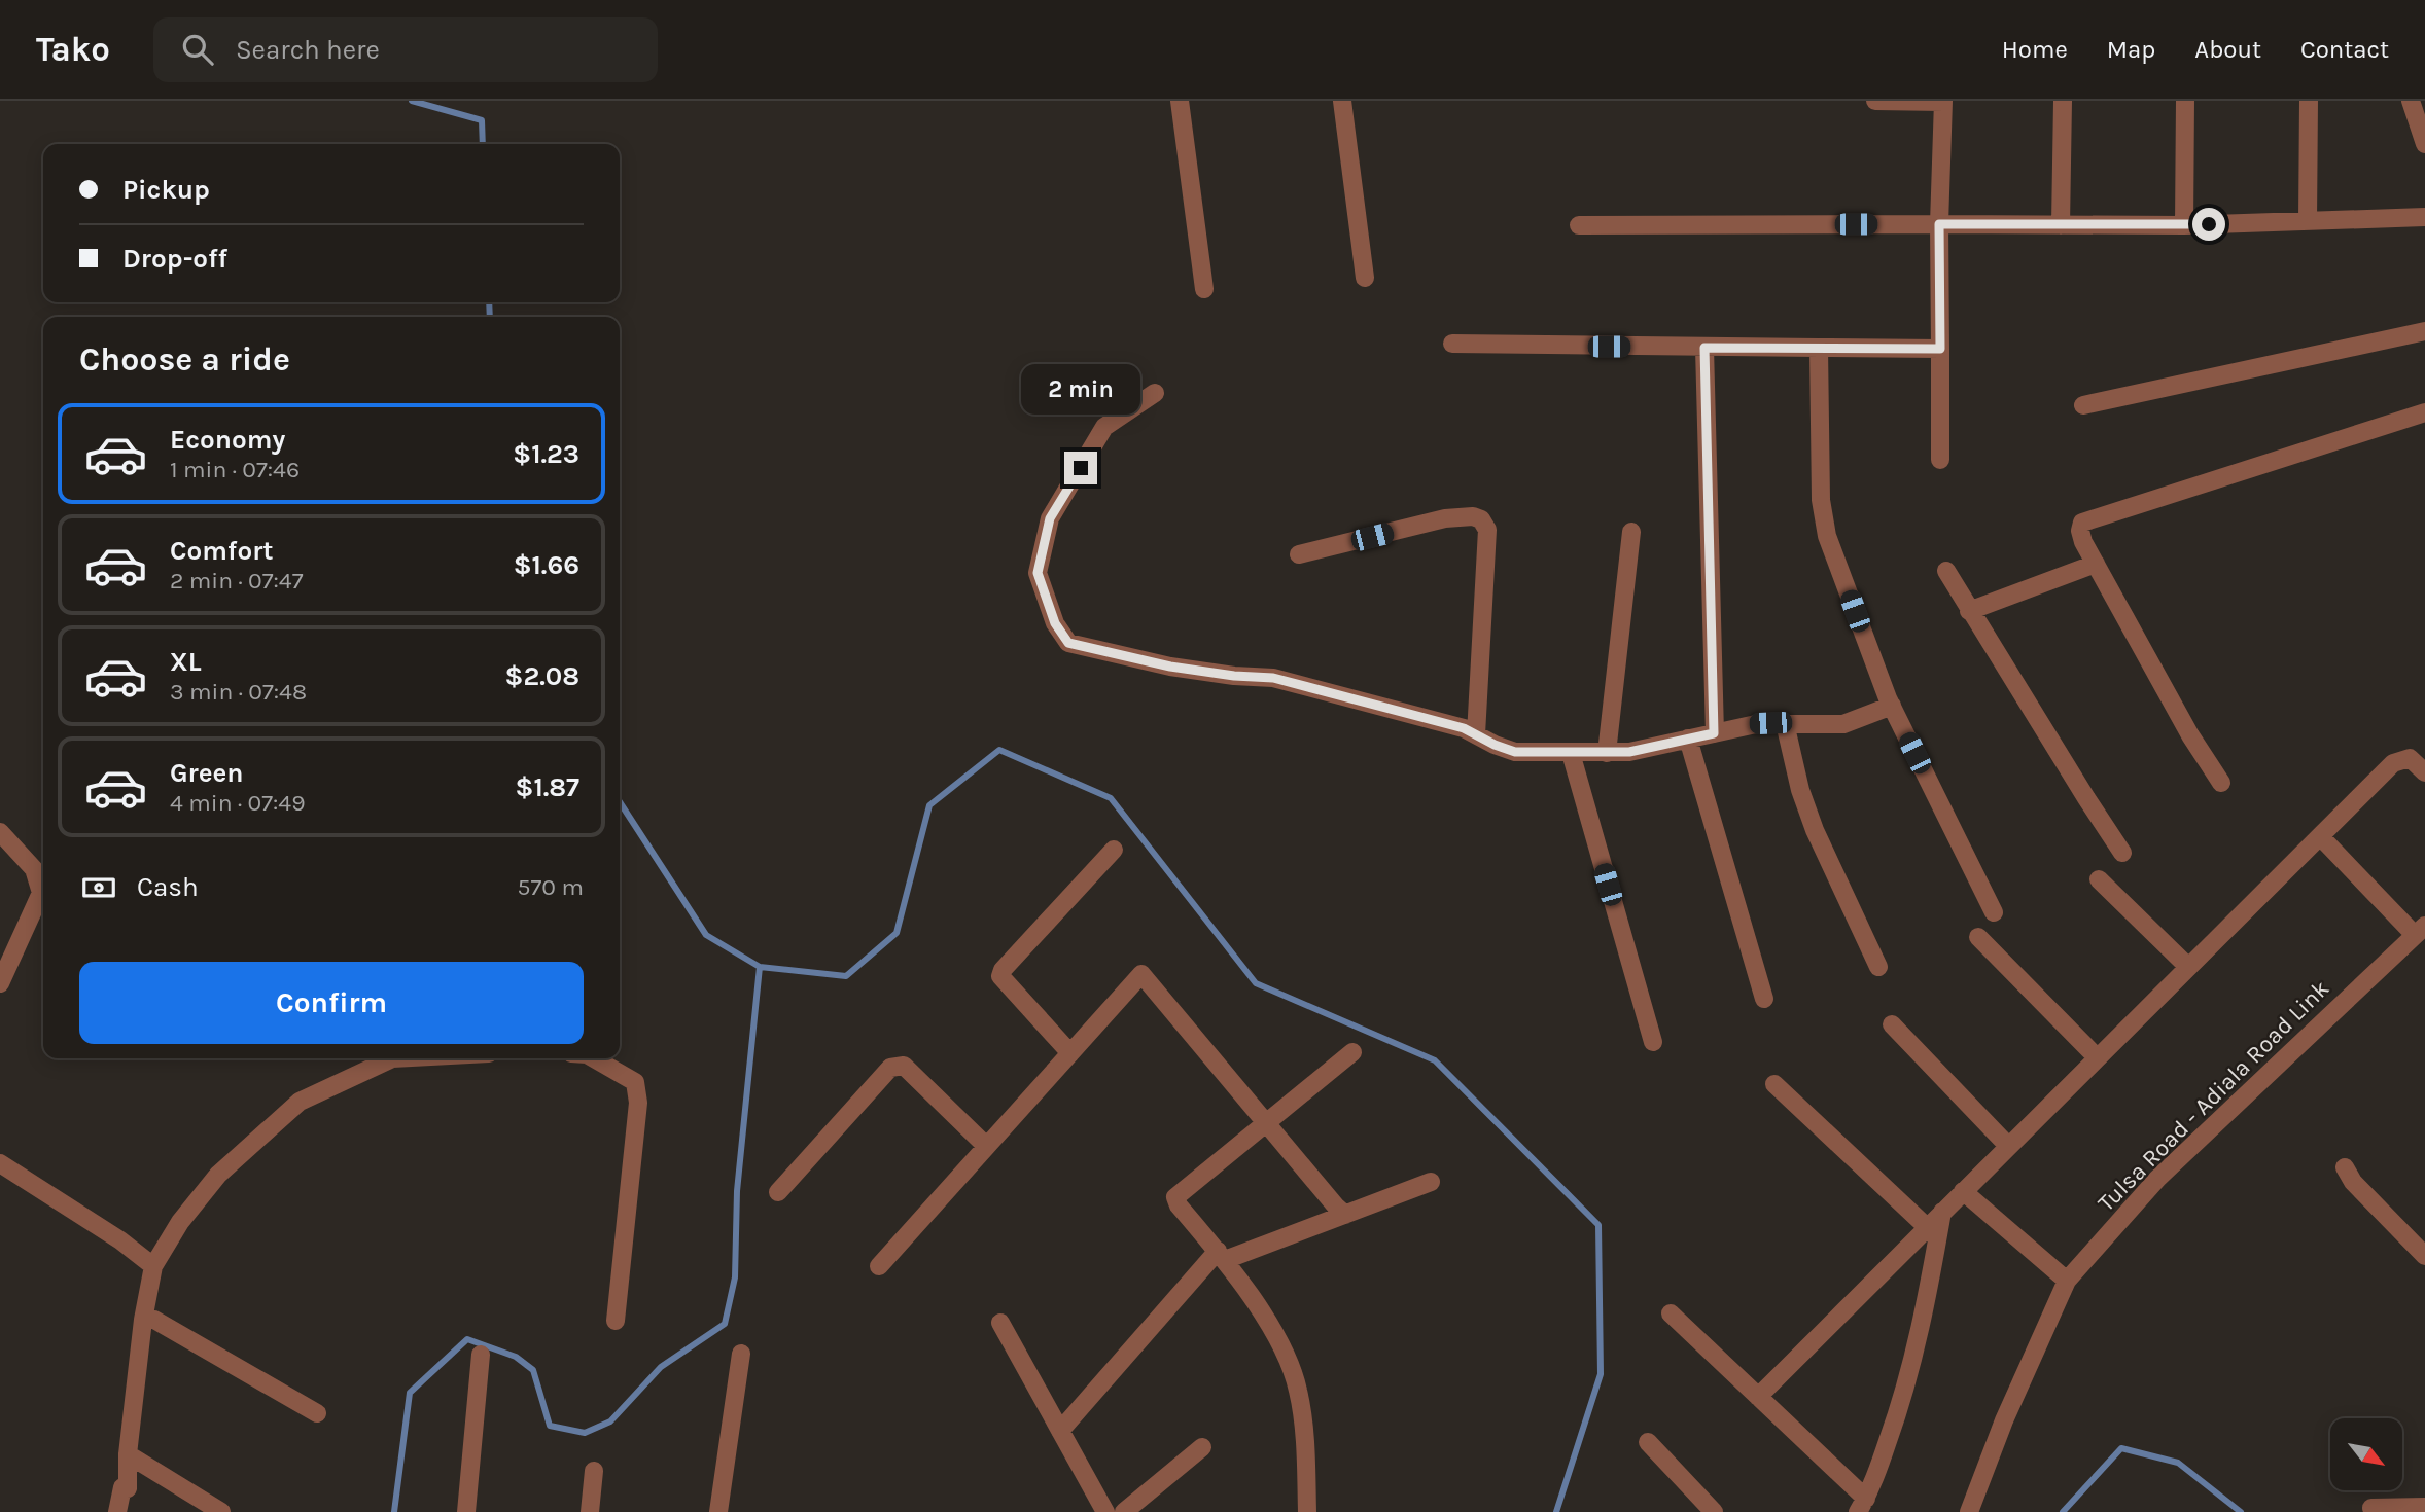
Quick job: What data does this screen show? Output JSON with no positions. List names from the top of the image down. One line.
{"streets":{"street":["Tulsa Road - Adiala Road Link"]},"north":"bottom right","page":{"header":"Tako","search":"Search here","nav":["Home","Map","About","Contact"],"banner":["Pickup","Drop-off"],"heading":"Choose a ride","bubble":"2 min","list":[{"name":"Economy","note":"1 min · 07:46","value":"$1.23"},{"name":"Comfort","note":"2 min · 07:47","value":"$1.66"},{"name":"XL","note":"3 min · 07:48","value":"$2.08"},{"name":"Green","note":"4 min · 07:49","value":"$1.87"}],"pay":["Cash","570 m"],"buttons":"Confirm"}}
